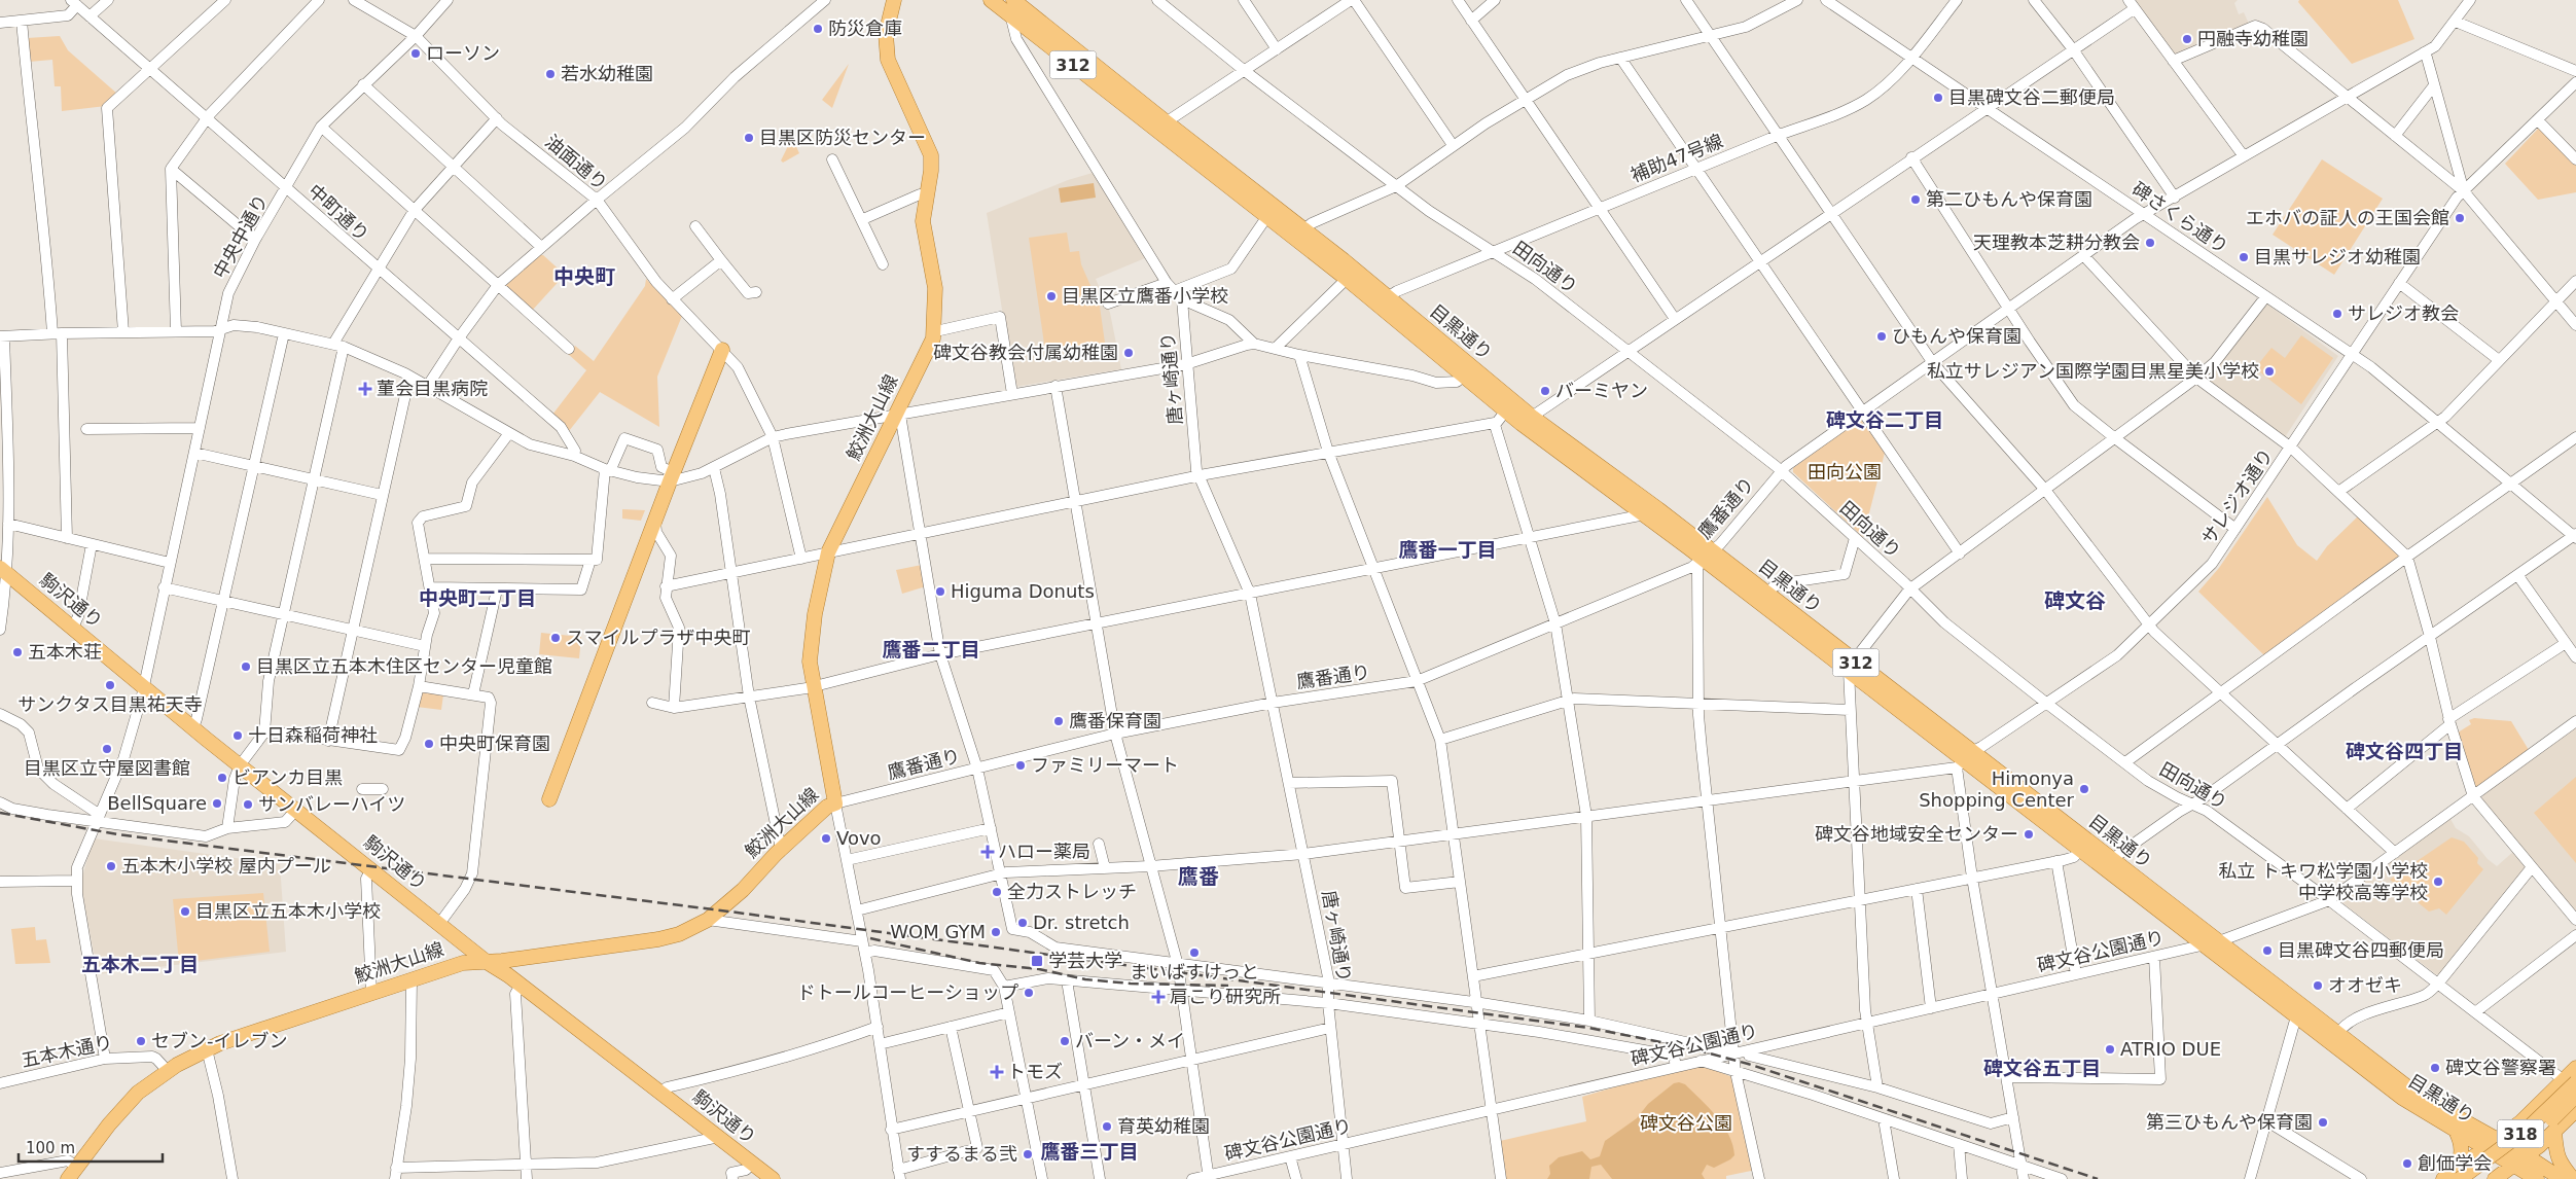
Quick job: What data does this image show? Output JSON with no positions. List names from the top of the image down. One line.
{"streets":{"main road":["312","目黒通り","鮫洲大山線","駒沢通り","318"],"street":["補助47号線","油面通り","中町通り","碑さくら通り","中央中通り","田向通り","唐ヶ崎通り","サレジオ通り","鷹番通り","碑文谷公園通り","五本木通り"]},"crossings":[["補助47号線","碑さくら通り"],["補助47号線","田向通り"],["補助47号線","目黒通り"],["油面通り","中央中通り"],["中町通り","中央中通り"],["碑さくら通り","サレジオ通り"],["碑さくら通り","鷹番通り"],["中央中通り","駒沢通り"],["田向通り","サレジオ通り"],["田向通り","鷹番通り"],["田向通り","碑文谷公園通り"],["田向通り","318"],["目黒通り","サレジオ通り"],["目黒通り","鷹番通り"],["目黒通り","碑文谷公園通り"],["唐ヶ崎通り","鷹番通り"],["唐ヶ崎通り","碑文谷公園通り"],["鮫洲大山線","鷹番通り"],["鮫洲大山線","駒沢通り"],["鮫洲大山線","五本木通り"]],"districts":["中央町","碑文谷二丁目","鷹番一丁目","中央町二丁目","碑文谷","鷹番二丁目","碑文谷四丁目","鷹番","五本木二丁目","碑文谷五丁目","鷹番三丁目"],"parks":["田向公園","碑文谷公園"],"places":{"other":["防災倉庫","円融寺幼稚園","ローソン","若水幼稚園","目黒碑文谷二郵便局","目黒区防災センター","第二ひもんや保育園","エホバの証人の王国会館","天理教本芝耕分教会","目黒サレジオ幼稚園","目黒区立鷹番小学校","サレジオ教会","ひもんや保育園","碑文谷教会付属幼稚園","私立サレジアン国際学園目黒星美小学校","バーミヤン","Higuma Donuts","スマイルプラザ中央町","五本木荘","目黒区立五本木住区センター児童館","サンクタス目黒祐天寺","鷹番保育園","十日森稲荷神社","中央町保育園","目黒区立守屋図書館","ファミリーマート","ビアンカ目黒","Himonya Shopping Center","BellSquare","サンバレーハイツ","碑文谷地域安全センター","Vovo","五本木小学校 屋内プール","私立 トキワ松学園小学校 中学校高等学校","全力ストレッチ","目黒区立五本木小学校","Dr. stretch","WOM GYM","目黒碑文谷四郵便局","まいばすけっと","オオゼキ","ドトールコーヒーショップ","セブン-イレブン","バーン・メイ","ATRIO DUE","碑文谷警察署","第三ひもんや保育園","育英幼稚園","すするまる弐","創価学会"],"health":["菫会目黒病院","ハロー薬局","肩こり研究所","トモズ"],"transit":["学芸大学"]},"scale_bar":"100 m"}
